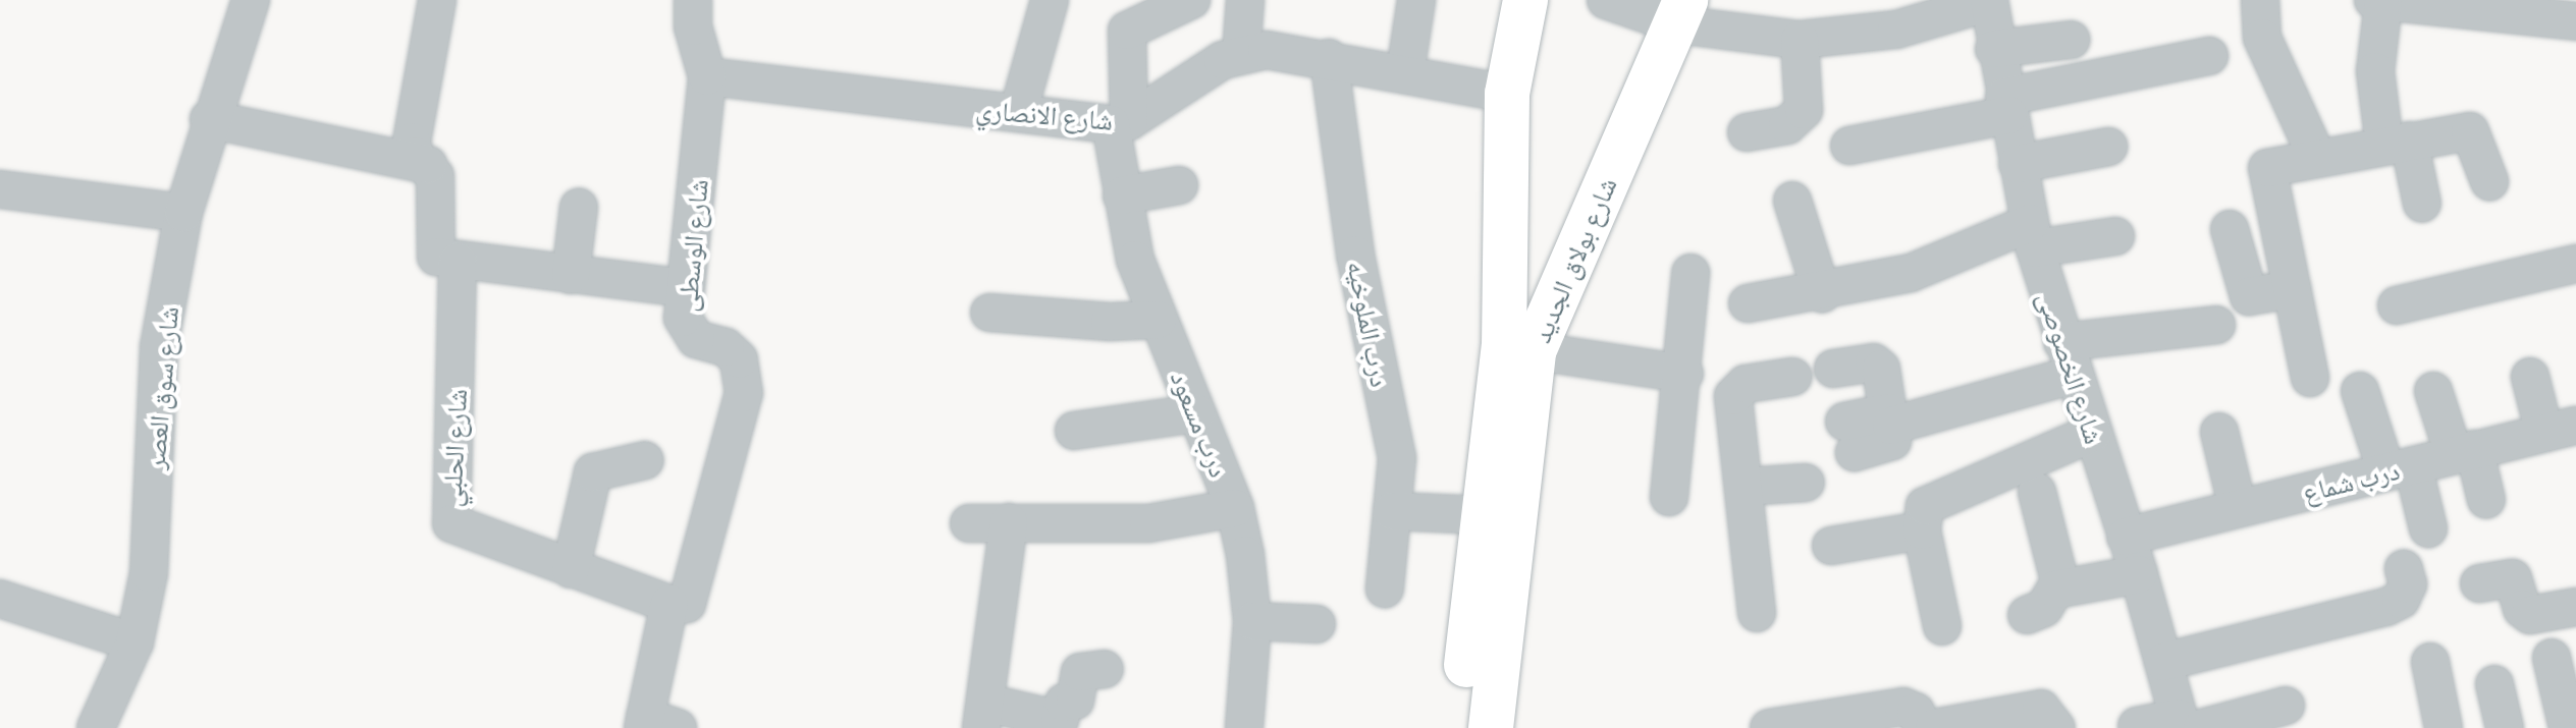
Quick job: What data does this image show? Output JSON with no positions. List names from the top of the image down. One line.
{"streets":{"street":["شارع الانصاري","شارع الوسطى","شارع بولاق الجديد","درب الملوخيه","شارع الخصوصى","شارع سوق العصر","درب مسعود","شارع الحلبي","درب شماع"]},"crossings":[["شارع الانصاري","شارع الوسطى"],["شارع الانصاري","درب الملوخيه"],["شارع الانصاري","درب مسعود"],["شارع الوسطى","شارع الحلبي"],["شارع الخصوصى","درب شماع"]]}
